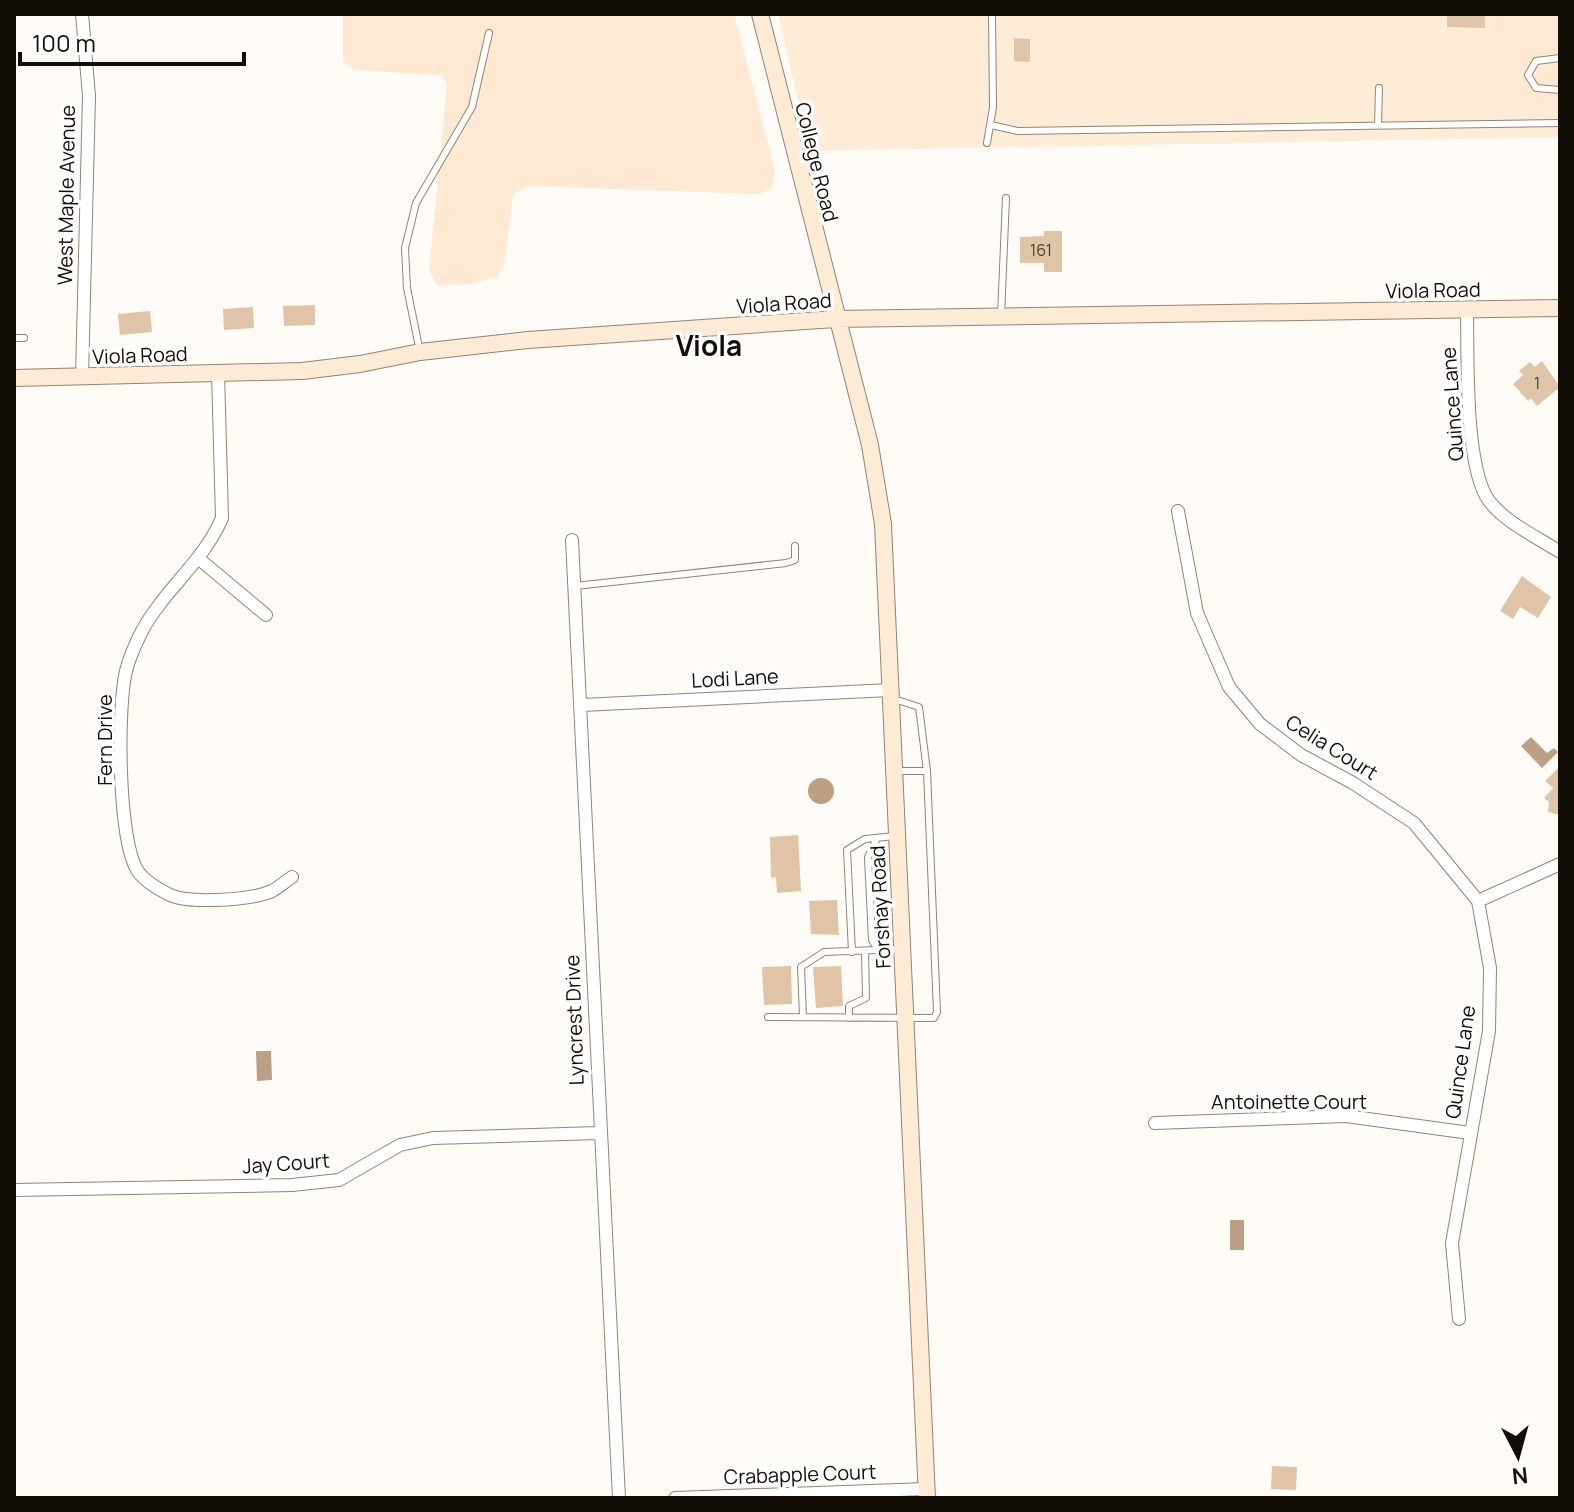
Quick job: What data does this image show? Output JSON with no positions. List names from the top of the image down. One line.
{"streets":{"street":["College Road","West Maple Avenue","Viola Road","Quince Lane","Lodi Lane","Fern Drive","Celia Court","Forshay Road","Lyncrest Drive","Antoinette Court","Jay Court","Crabapple Court"]},"crossings":[["College Road","Viola Road"],["College Road","Forshay Road"],["West Maple Avenue","Viola Road"],["Viola Road","Quince Lane"],["Viola Road","Fern Drive"],["Viola Road","Forshay Road"],["Quince Lane","Celia Court"],["Quince Lane","Antoinette Court"],["Lodi Lane","Forshay Road"],["Lodi Lane","Lyncrest Drive"],["Forshay Road","Crabapple Court"],["Lyncrest Drive","Jay Court"]],"districts":["Viola"],"house_numbers":["161","1"],"scale_bar":"100 m","north":"bottom"}
